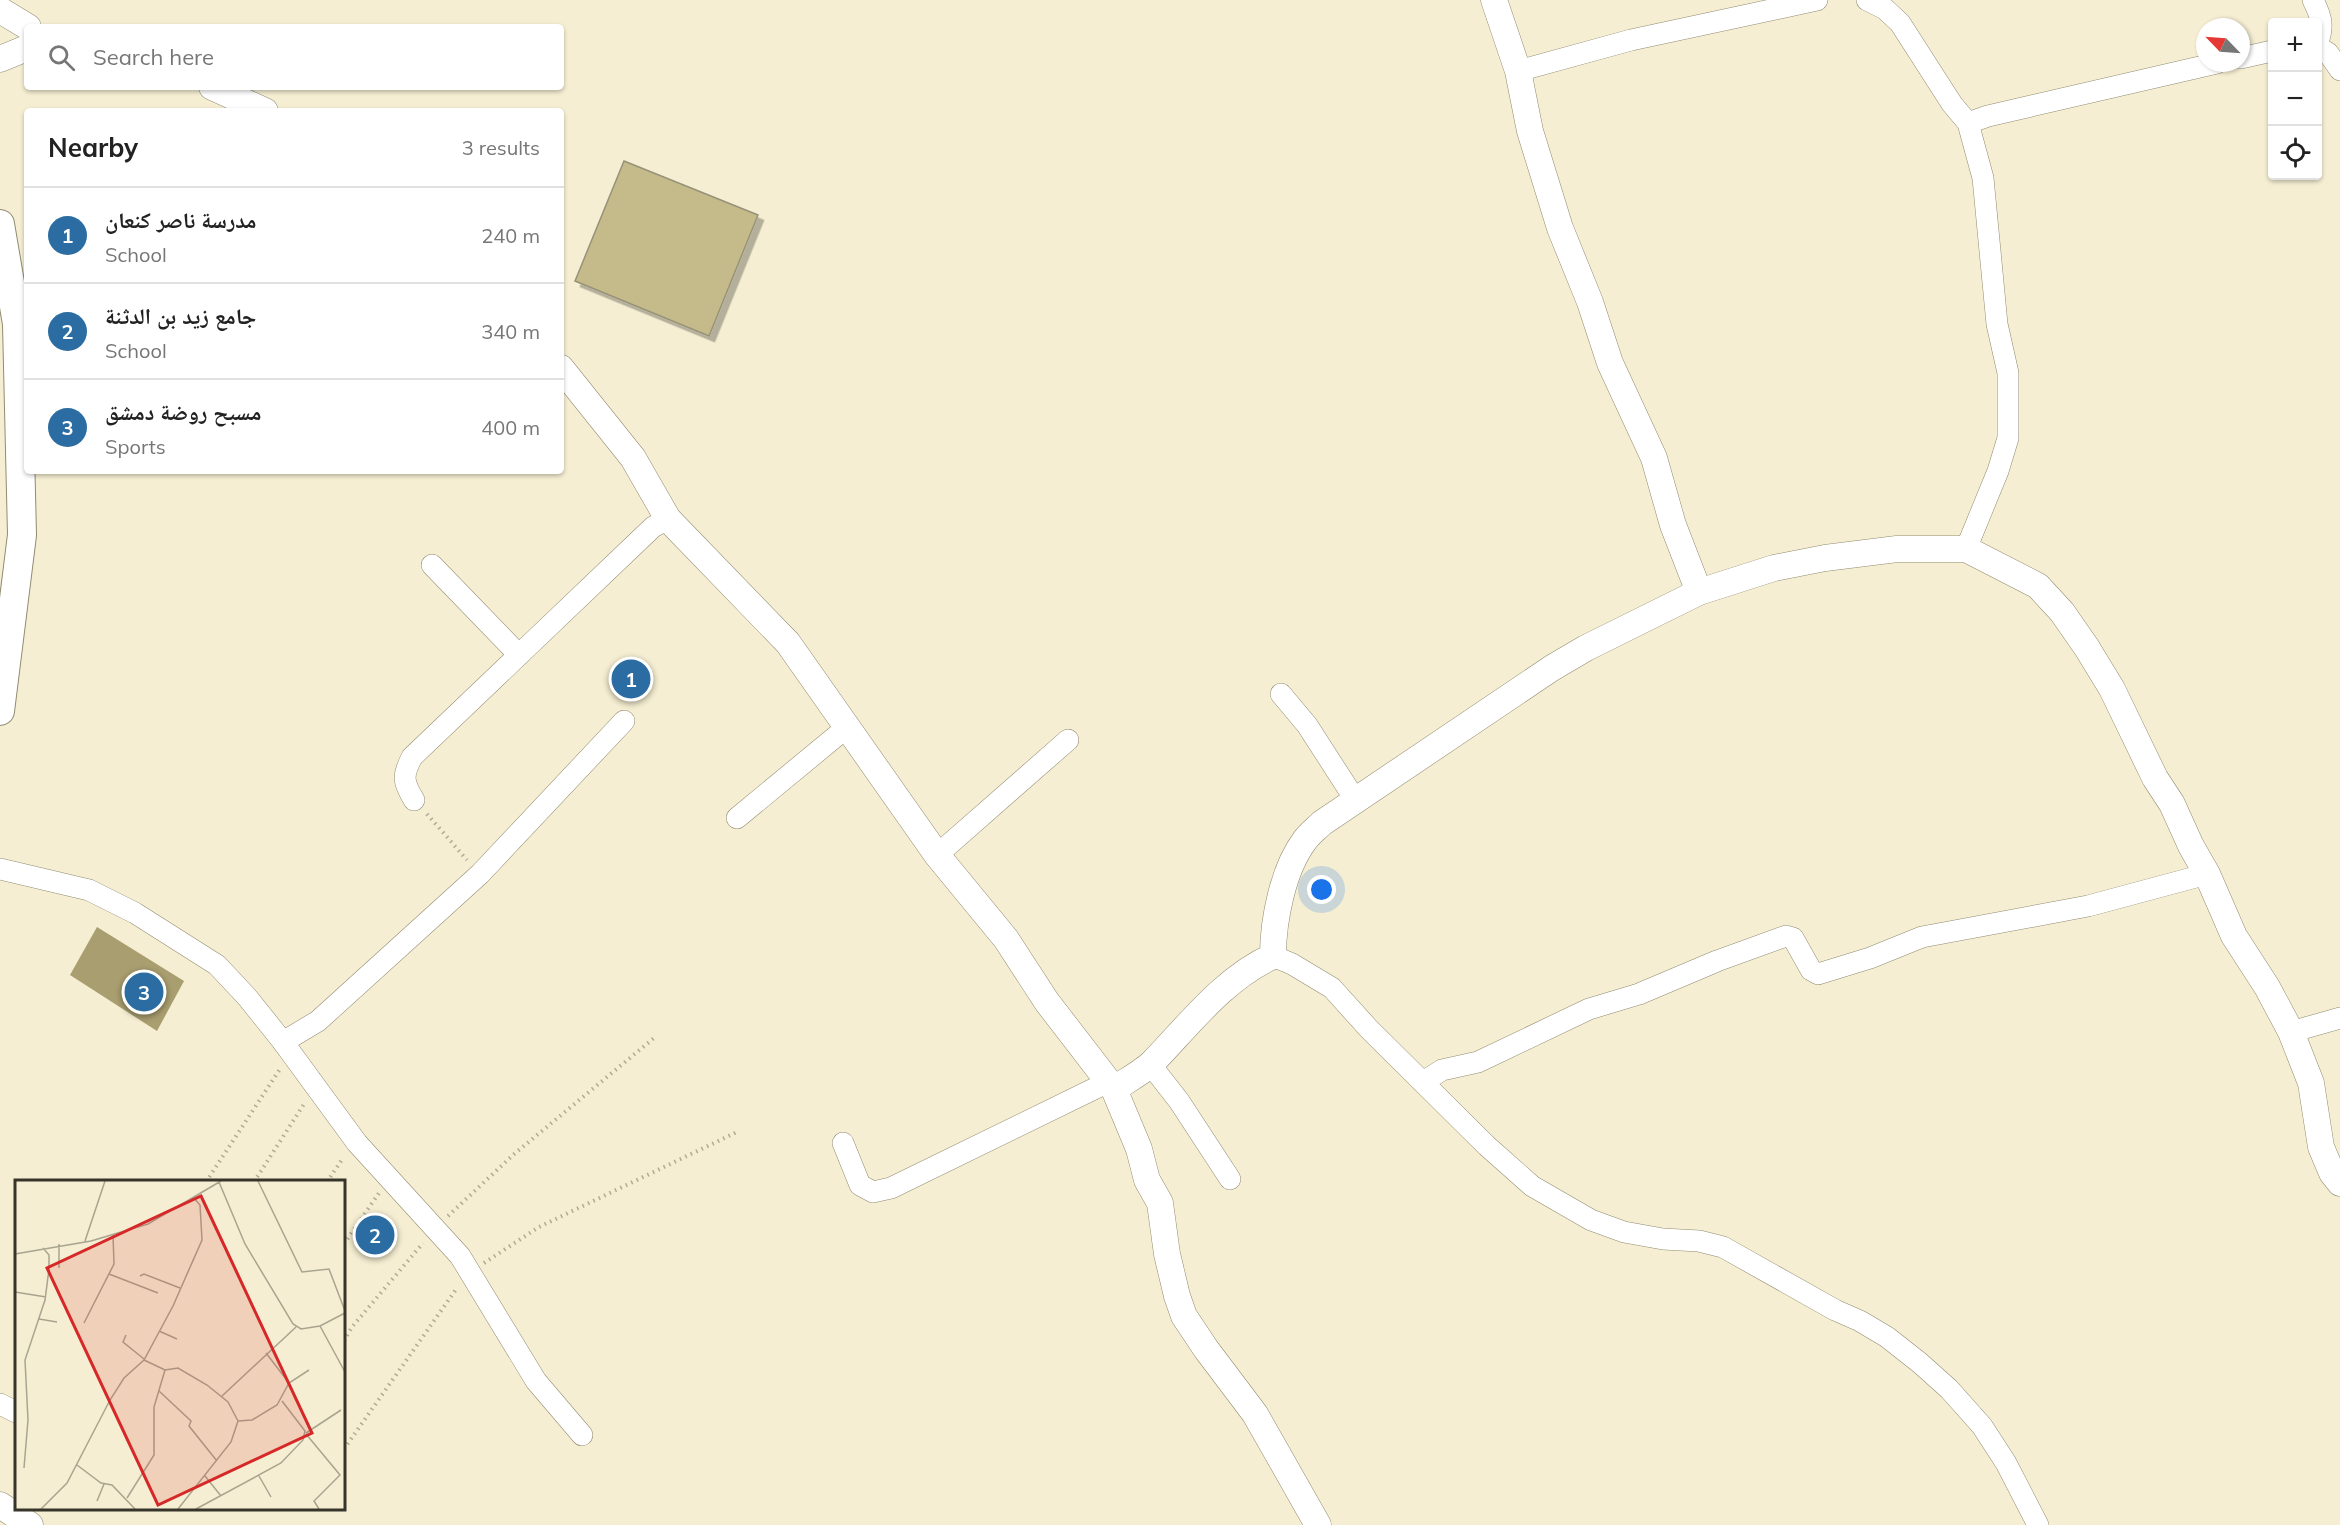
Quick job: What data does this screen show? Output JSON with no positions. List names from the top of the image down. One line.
{"north":"top left","page":{"map_buttons":["+","−"],"search":"Search here","heading":["Nearby","3 results"],"list":[{"mark":"1","name":"مدرسة ناصر كنعان","note":"School","value":"240 m"},{"mark":"2","name":"جامع زيد بن الدثنة","note":"School","value":"340 m"},{"mark":"3","name":"مسبح روضة دمشق","note":"Sports","value":"400 m"}],"pins":["1","3","2"]}}
